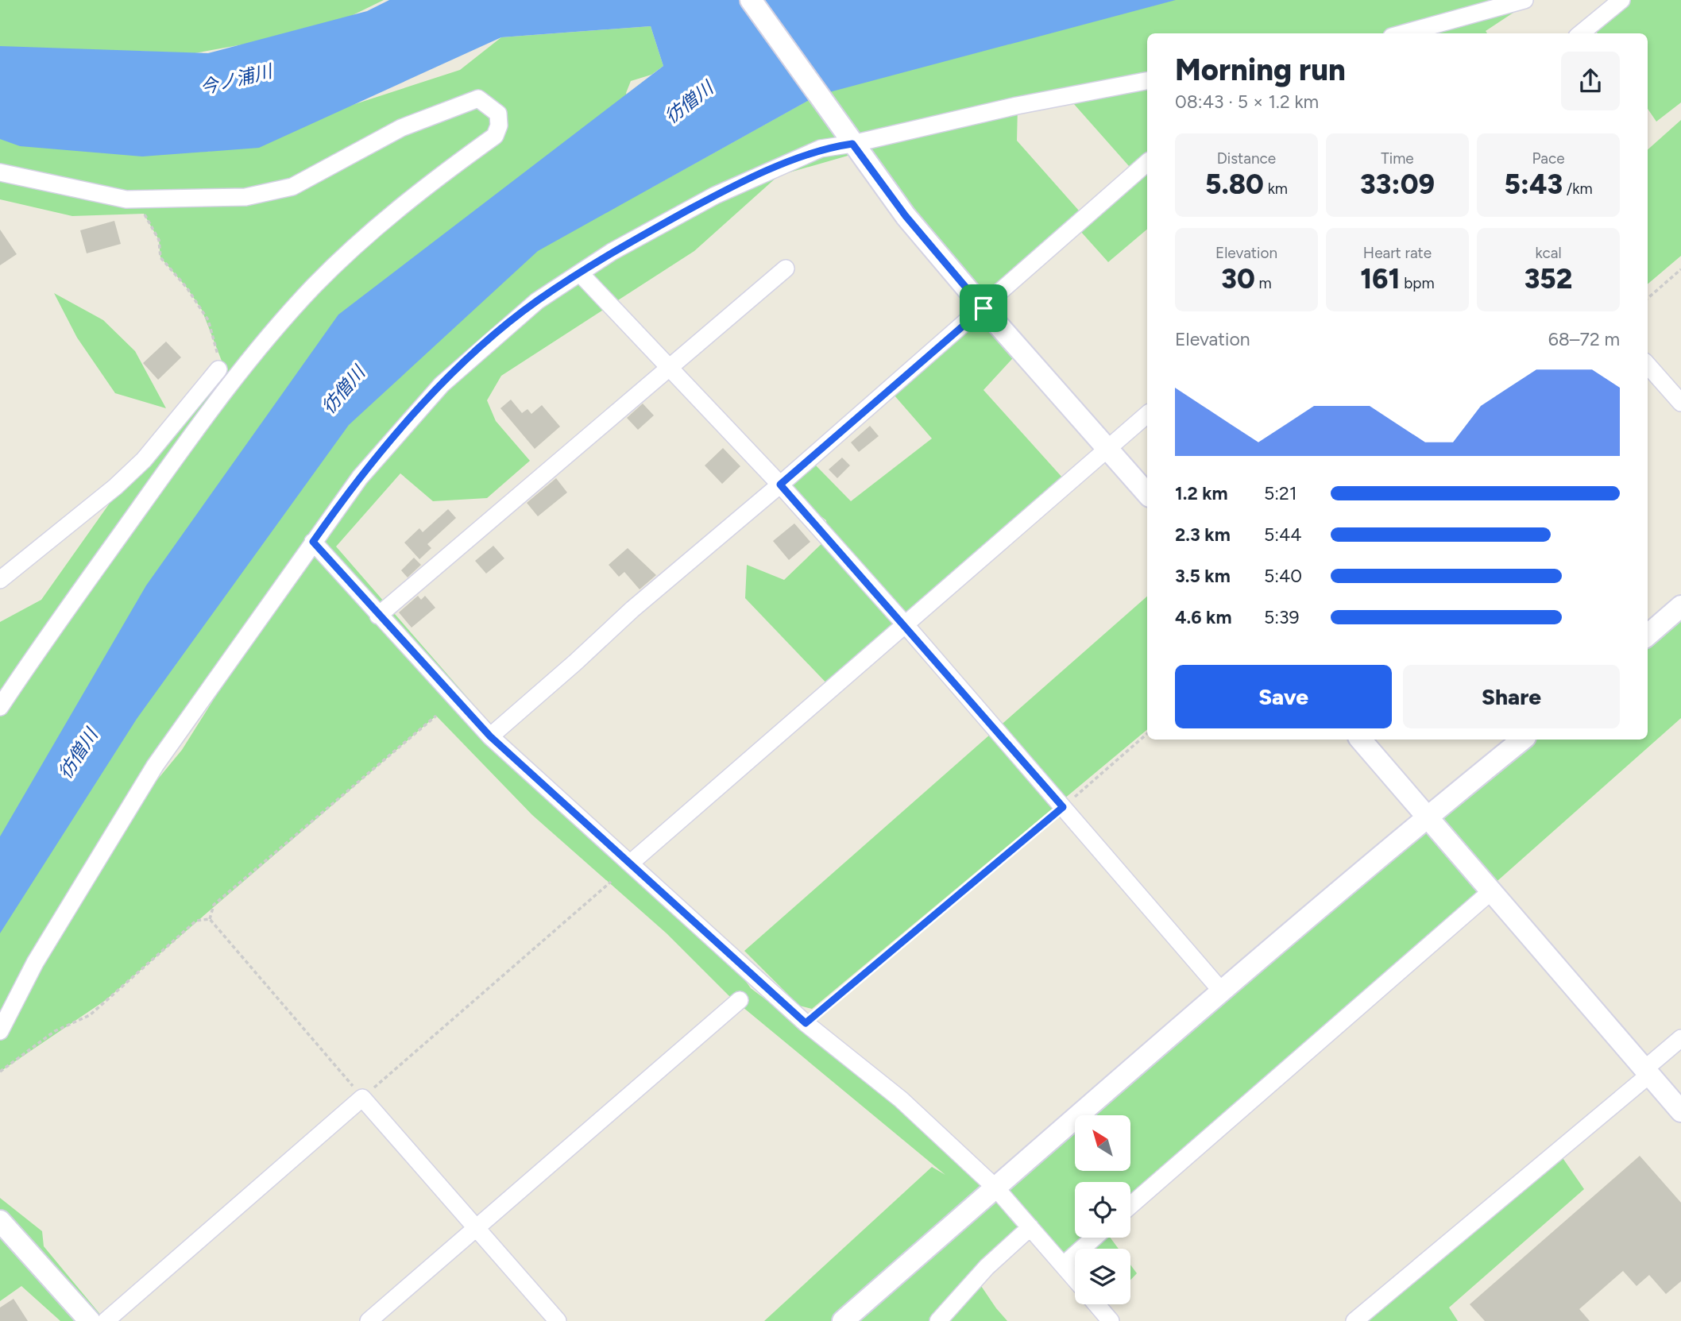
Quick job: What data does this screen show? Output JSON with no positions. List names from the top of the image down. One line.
{"water":["今ノ浦川","彷僧川"],"north":"top left","page":{"heading":["Morning run","08:43 · 5 × 1.2 km"],"stats":[["Distance","5.80 km"],["Time","33:09"],["Pace","5:43 /km"],["Elevation","30 m"],["Heart rate","161 bpm"],["kcal","352"]],"chart":["Elevation","68–72 m"],"list":[{"name":"1.2 km","note":"5:21"},{"name":"2.3 km","note":"5:44"},{"name":"3.5 km","note":"5:40"},{"name":"4.6 km","note":"5:39"}],"buttons":["Save","Share"]}}
